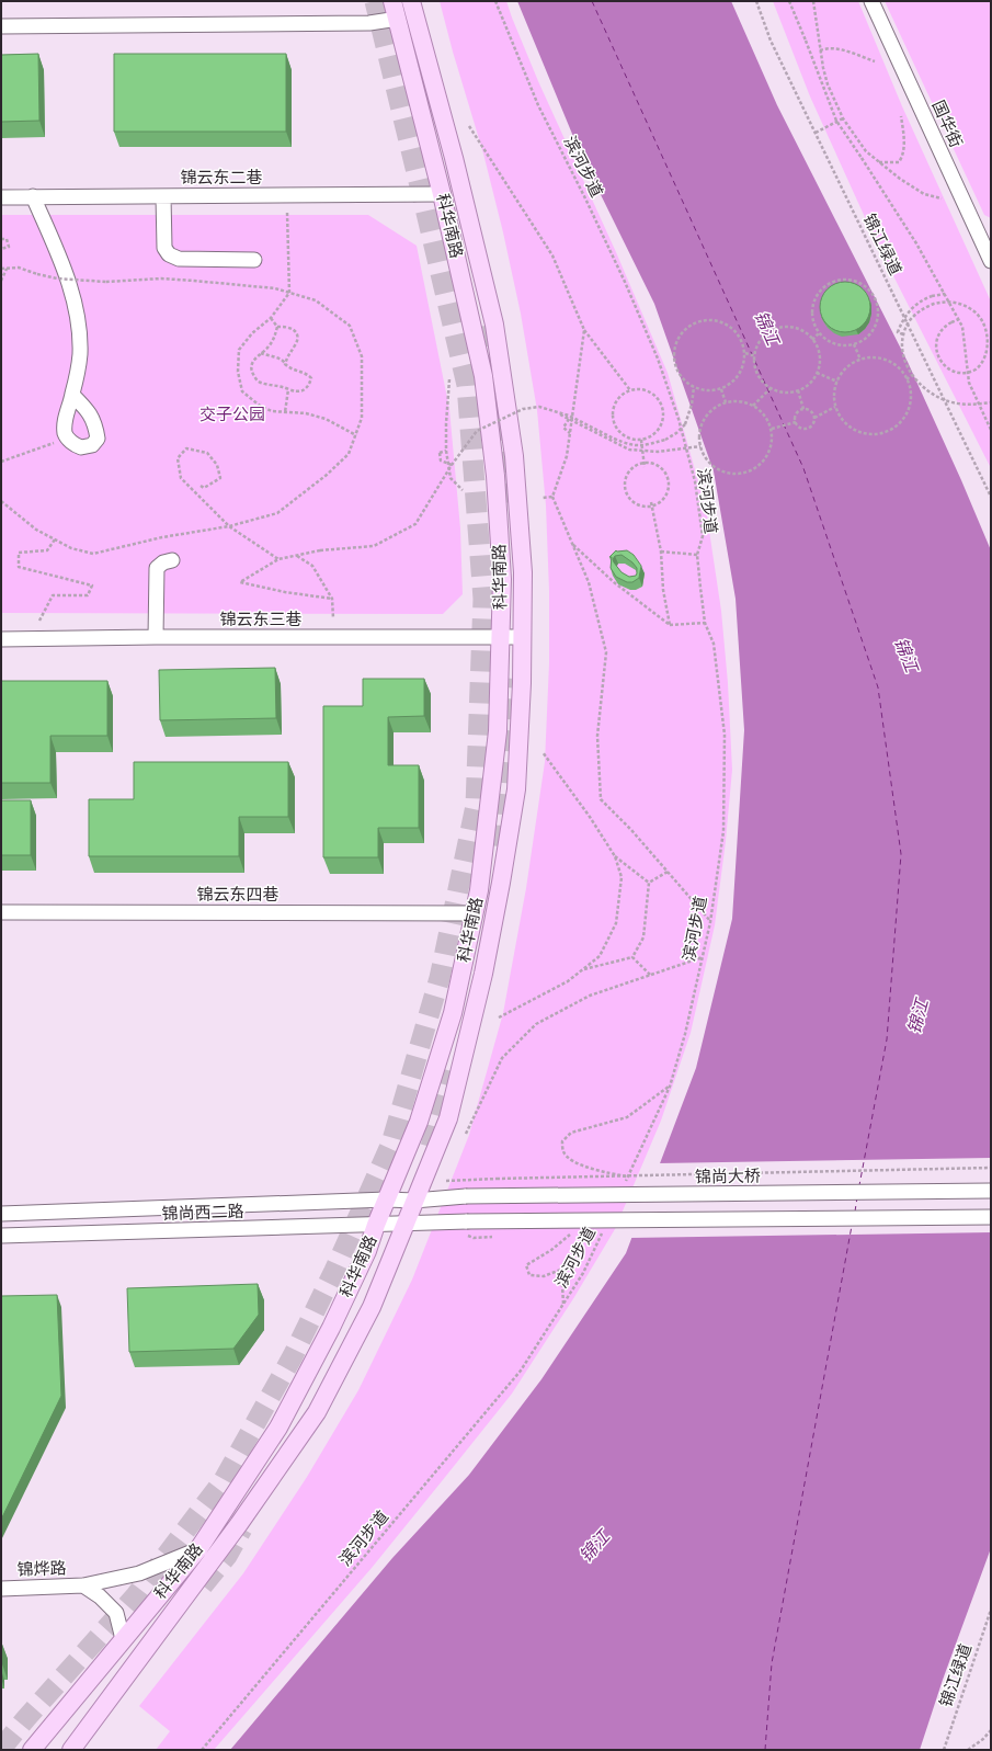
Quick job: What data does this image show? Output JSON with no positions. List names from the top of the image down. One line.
{"streets":{"main road":["科华南路"],"street":["国华街","锦云东二巷","锦云东三巷","锦云东四巷","锦尚大桥","锦尚西二路","锦烨路"],"path":["滨河步道","锦江绿道"]},"crossings":[["锦云东二巷","科华南路"],["科华南路","锦云东三巷"],["科华南路","锦云东四巷"],["科华南路","锦尚大桥"],["科华南路","锦尚西二路"],["科华南路","锦烨路"]],"water":["锦江"],"parks":["交子公园"]}
